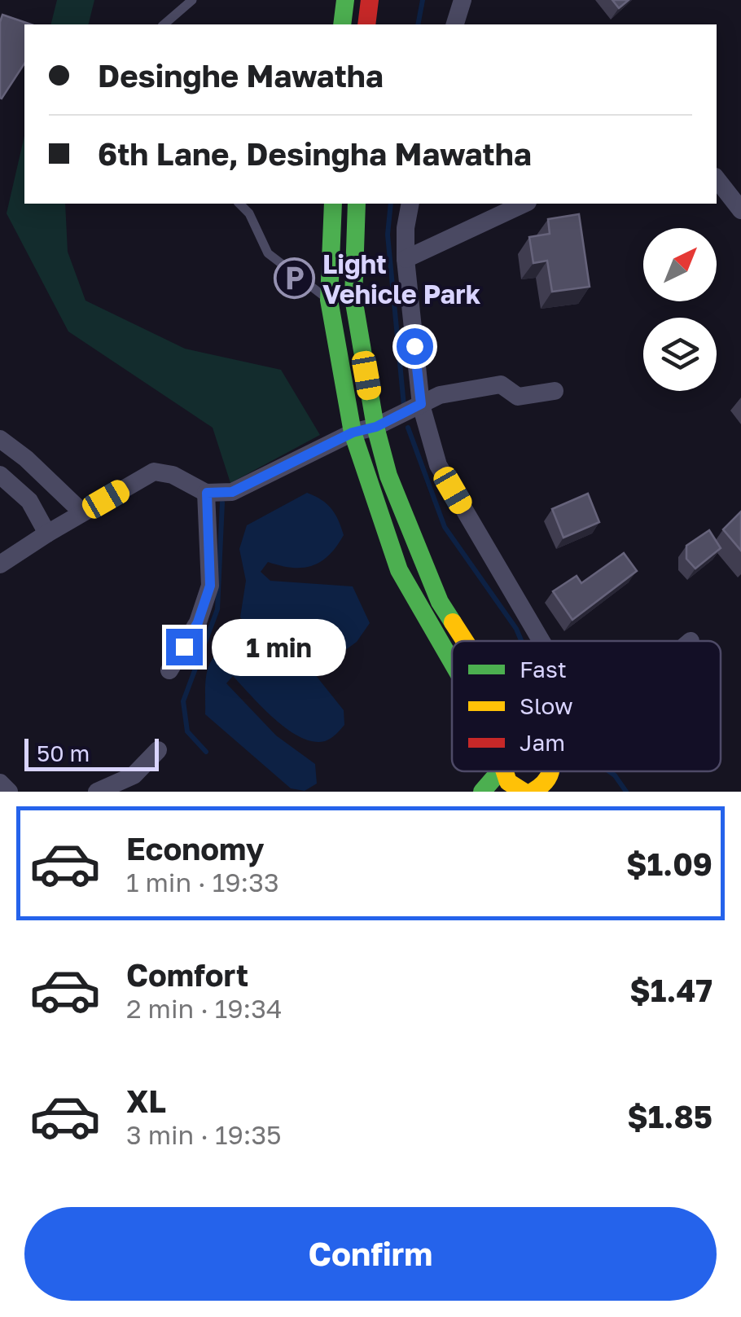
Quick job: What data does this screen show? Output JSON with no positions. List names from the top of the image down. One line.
{"places":{"parking":["Light Vehicle Park"]},"legend":["Fast","Slow","Jam"],"scale_bar":"50 m","north":"top right","page":{"banner":["Desinghe Mawatha","6th Lane, Desingha Mawatha"],"bubble":"1 min","scale":"50 m","list":[{"name":"Economy","note":"1 min · 19:33","value":"$1.09"},{"name":"Comfort","note":"2 min · 19:34","value":"$1.47"},{"name":"XL","note":"3 min · 19:35","value":"$1.85"}],"buttons":"Confirm"}}
